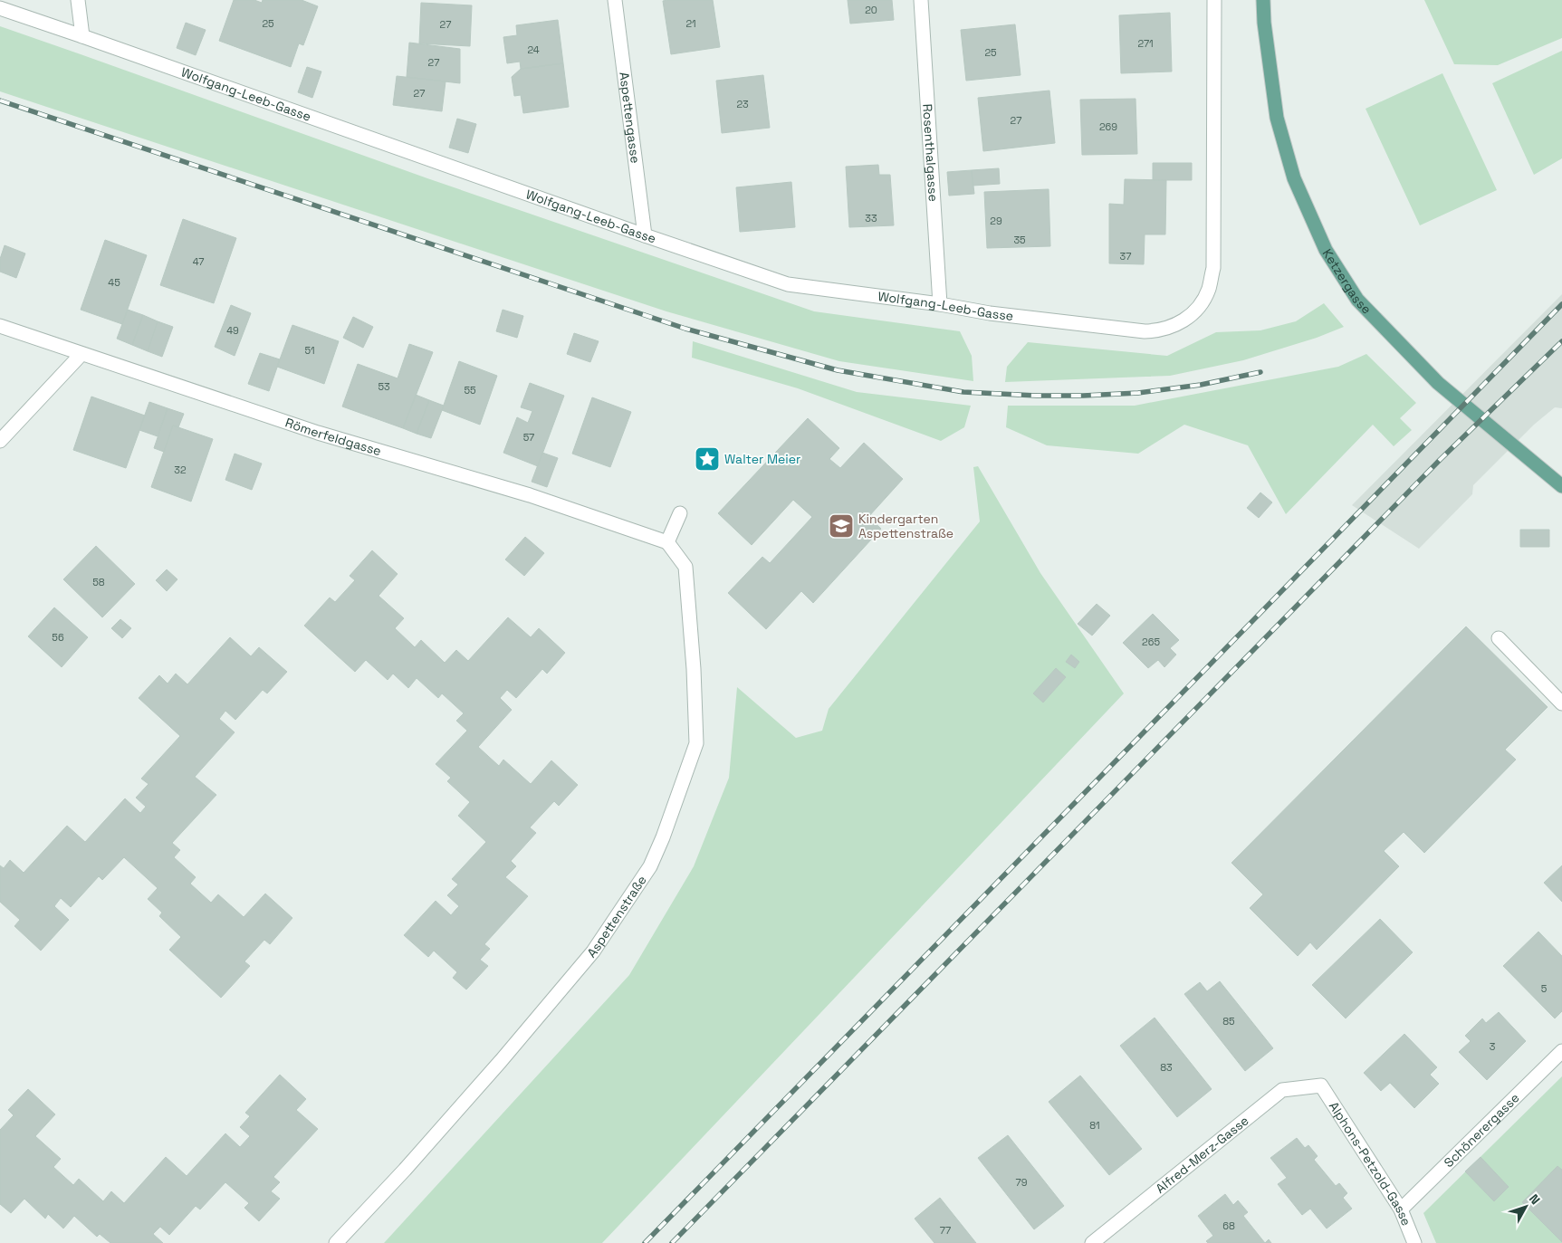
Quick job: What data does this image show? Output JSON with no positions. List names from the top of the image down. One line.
{"streets":{"main road":["Ketzergasse"],"street":["Wolfgang-Leeb-Gasse","Aspettengasse","Rosenthalgasse","Römerfeldgasse","Aspettenstraße","Schönerergasse","Alfred-Merz-Gasse","Alphons-Petzold-Gasse"]},"crossings":[["Wolfgang-Leeb-Gasse","Aspettengasse"],["Wolfgang-Leeb-Gasse","Rosenthalgasse"],["Römerfeldgasse","Aspettenstraße"],["Schönerergasse","Alphons-Petzold-Gasse"],["Alfred-Merz-Gasse","Alphons-Petzold-Gasse"]],"places":{"place":["Walter Meier"],"school or university":["Kindergarten Aspettenstraße"]},"house_numbers":["20","25","21","27","271","24","25","27","27","23","27","269","33","29","35","37","47","45","49","51","53","55","57","32","58","56","265","5","85","3","83","81","79","68","77"],"north":"top right"}
